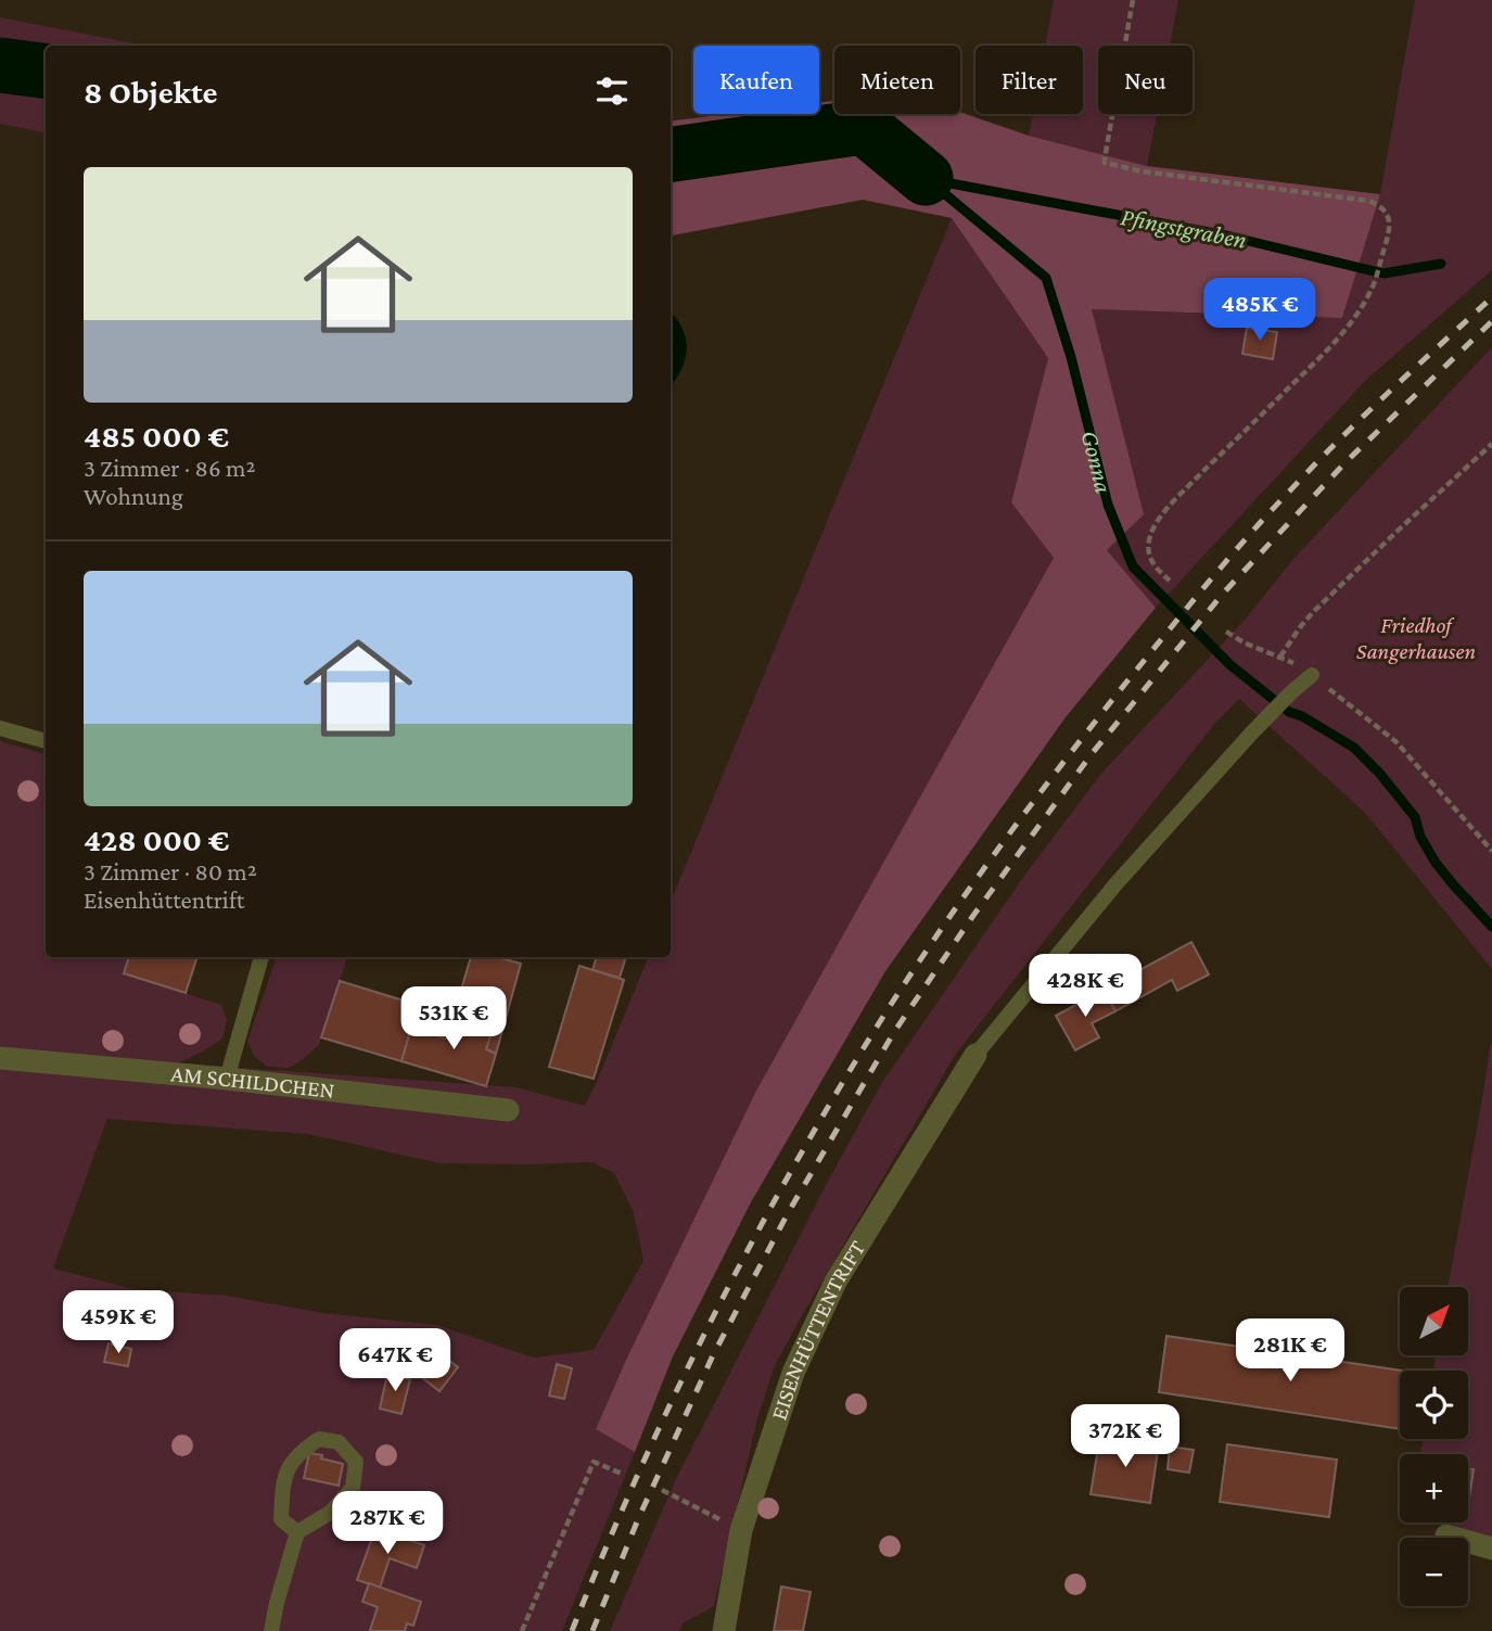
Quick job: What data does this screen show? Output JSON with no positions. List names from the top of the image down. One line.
{"streets":{"street":["AM SCHILDCHEN","EISENHÜTTENTRIFT"]},"water":["Pfingstgraben","Gonna"],"parks":["Friedhof Sangerhausen"],"north":"top right","page":{"chip":["Kaufen","Mieten","Filter","Neu"],"heading":"8 Objekte","list":[{"name":"485 000 €","note":"3 Zimmer · 86 m² · Wohnung"},{"name":"428 000 €","note":"3 Zimmer · 80 m² · Eisenhüttentrift"}],"price":["485K €","428K €","531K €","459K €","281K €","647K €","372K €","287K €"],"map_buttons":["+","−"]}}
